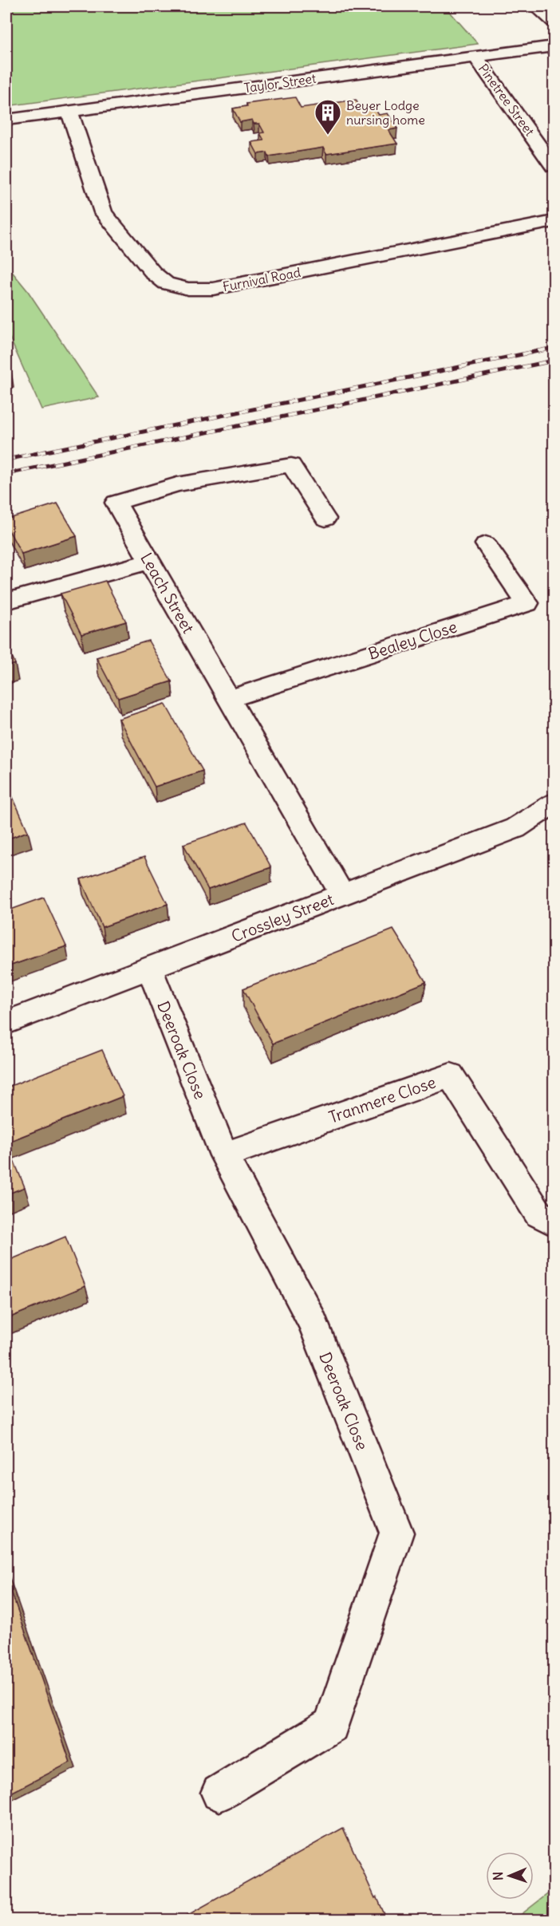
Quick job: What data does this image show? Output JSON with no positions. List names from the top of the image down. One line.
{"streets":{"street":["Taylor Street","Pinetree Street","Furnival Road","Leach Street","Bealey Close","Crossley Street","Deeroak Close","Tranmere Close"]},"crossings":[["Taylor Street","Pinetree Street"],["Taylor Street","Furnival Road"],["Leach Street","Bealey Close"],["Leach Street","Crossley Street"],["Crossley Street","Deeroak Close"],["Deeroak Close","Tranmere Close"]],"places":{"building":["Beyer Lodge nursing home"]},"north":"left"}
